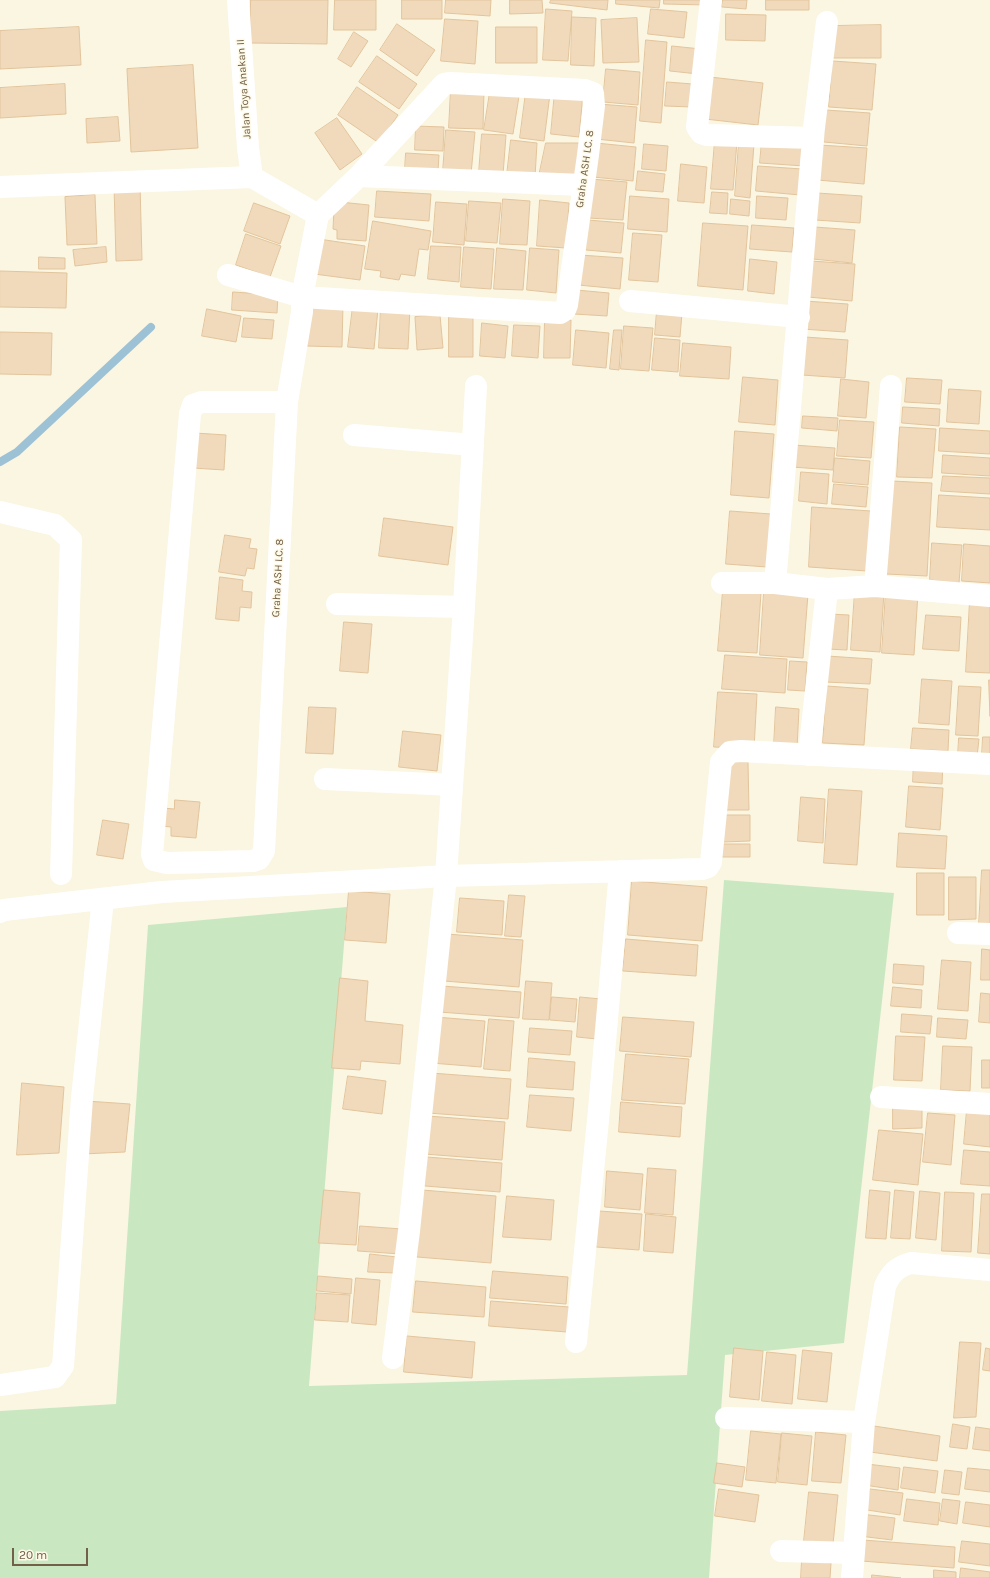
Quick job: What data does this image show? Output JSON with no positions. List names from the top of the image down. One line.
{"streets":{"street":["Jalan Toya Anakan II","Graha ASH LC. 8"]},"scale_bar":"20 m"}
